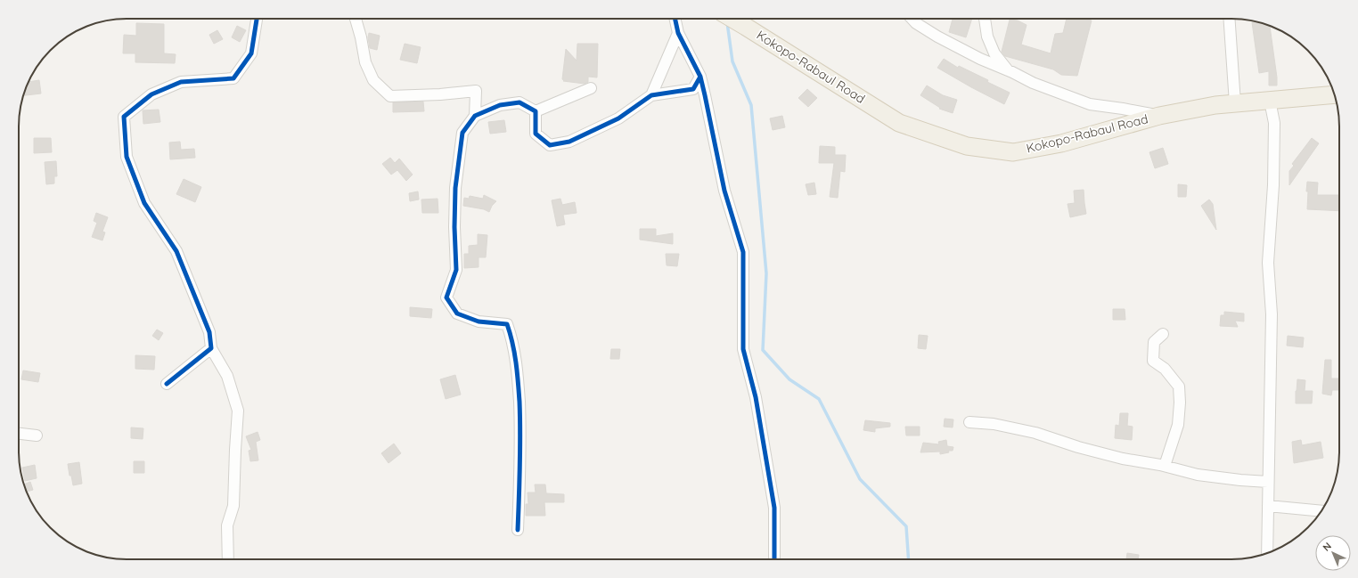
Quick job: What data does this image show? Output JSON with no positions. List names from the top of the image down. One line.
{"streets":{"main road":["Kokopo-Rabaul Road"]},"north":"top left"}
